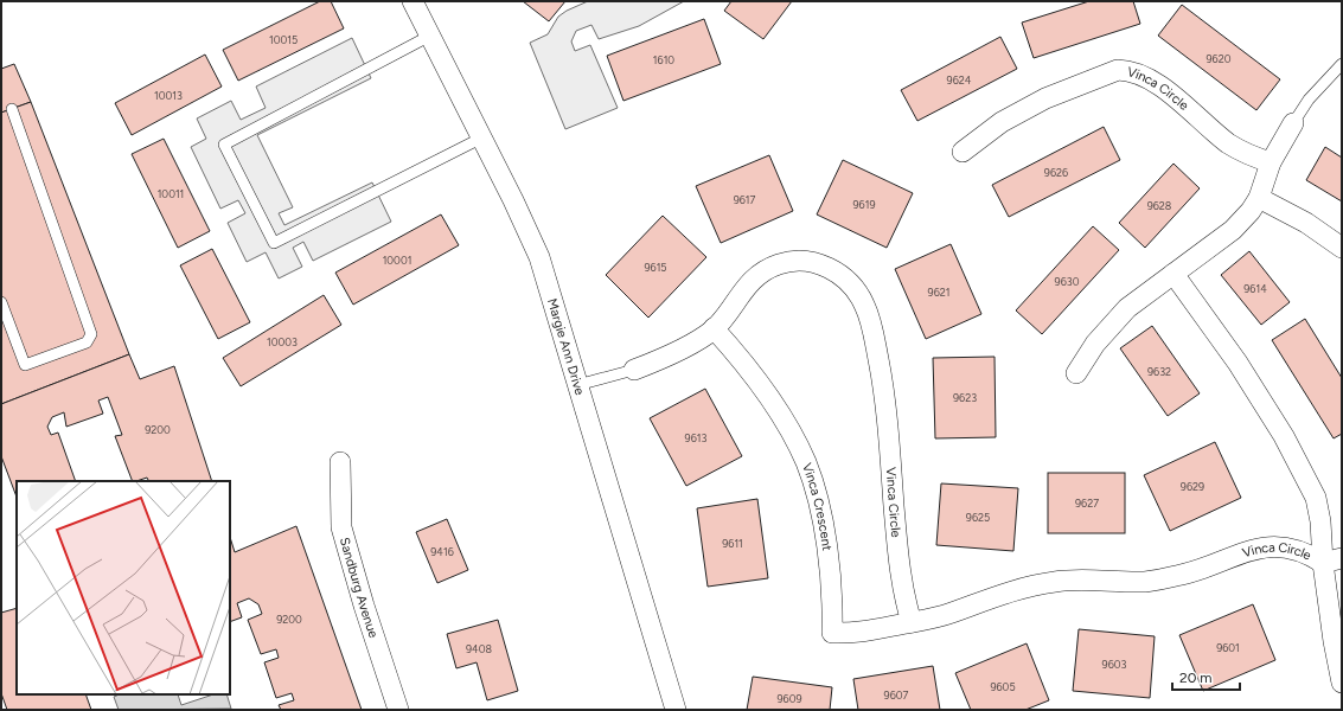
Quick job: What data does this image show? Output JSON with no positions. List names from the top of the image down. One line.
{"streets":{"street":["Vinca Circle","Margie Ann Drive","Vinca Crescent","Sandburg Avenue"]},"crossings":[["Vinca Circle","Margie Ann Drive"],["Vinca Circle","Vinca Crescent"]],"house_numbers":["10015","9620","1610","9624","10013","9626","10011","9617","9619","9628","10001","9615","9630","9614","9621","10003","9632","9623","9200","9613","9629","9627","9625","9611","9416","9200","9601","9408","9603","9605","9607","9609"],"scale_bar":"20 m"}
